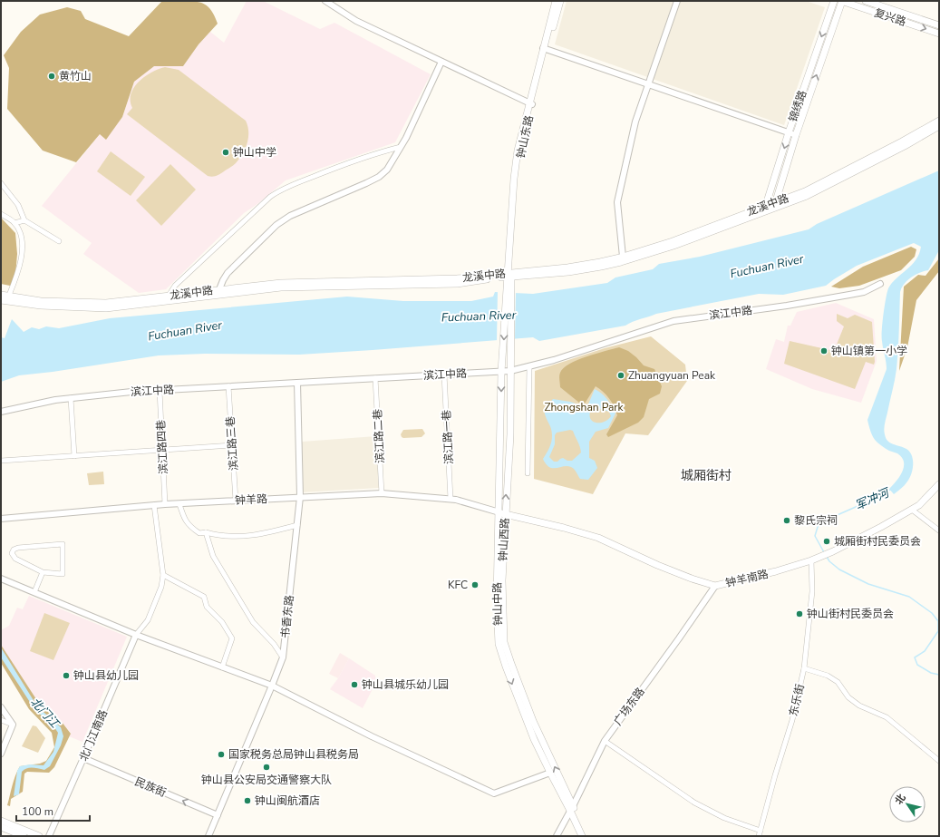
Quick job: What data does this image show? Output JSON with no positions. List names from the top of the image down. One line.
{"streets":{"main road":["复兴路","锦绣路","钟山东路","龙溪中路","钟山西路","钟羊南路","钟山中路"],"street":["滨江中路","滨江路二巷","滨江路一巷","滨江路三巷","滨江路四巷","钟羊路","书香东路","东乐街","广场东路","北门江南路","民族街"]},"crossings":[["复兴路","锦绣路"],["锦绣路","龙溪中路"],["钟山东路","龙溪中路"],["钟山东路","钟山西路"],["钟山东路","钟山中路"],["龙溪中路","钟山西路"],["龙溪中路","钟山中路"],["滨江中路","滨江路二巷"],["滨江中路","滨江路一巷"],["滨江中路","滨江路三巷"],["滨江中路","滨江路四巷"],["滨江中路","钟山西路"],["滨江中路","钟山中路"],["滨江中路","书香东路"],["滨江路二巷","钟羊路"],["滨江路一巷","钟羊路"],["滨江路三巷","钟羊路"],["滨江路四巷","钟羊路"],["钟羊路","钟山西路"],["钟羊路","钟羊南路"],["钟羊路","钟山中路"],["钟羊路","书香东路"],["钟山西路","钟羊南路"],["钟山西路","钟山中路"],["钟山西路","广场东路"],["钟羊南路","钟山中路"],["钟羊南路","东乐街"],["钟羊南路","广场东路"],["钟山中路","广场东路"],["书香东路","民族街"],["北门江南路","民族街"]],"one_way":["钟山西路","钟山中路","民族街"],"districts":["城厢街村"],"water":["Fuchuan River","军冲河","北门江"],"parks":["Zhongshan Park"],"places":["黄竹山","钟山中学","钟山镇第一小学","Zhuangyuan Peak","黎氏宗祠","城厢街村民委员会","KFC","钟山街村民委员会","钟山县幼儿园","钟山县城乐幼儿园","国家税务总局钟山县税务局","钟山县公安局交通警察大队","钟山闽航酒店"],"scale_bar":"100 m","north":"top left"}
